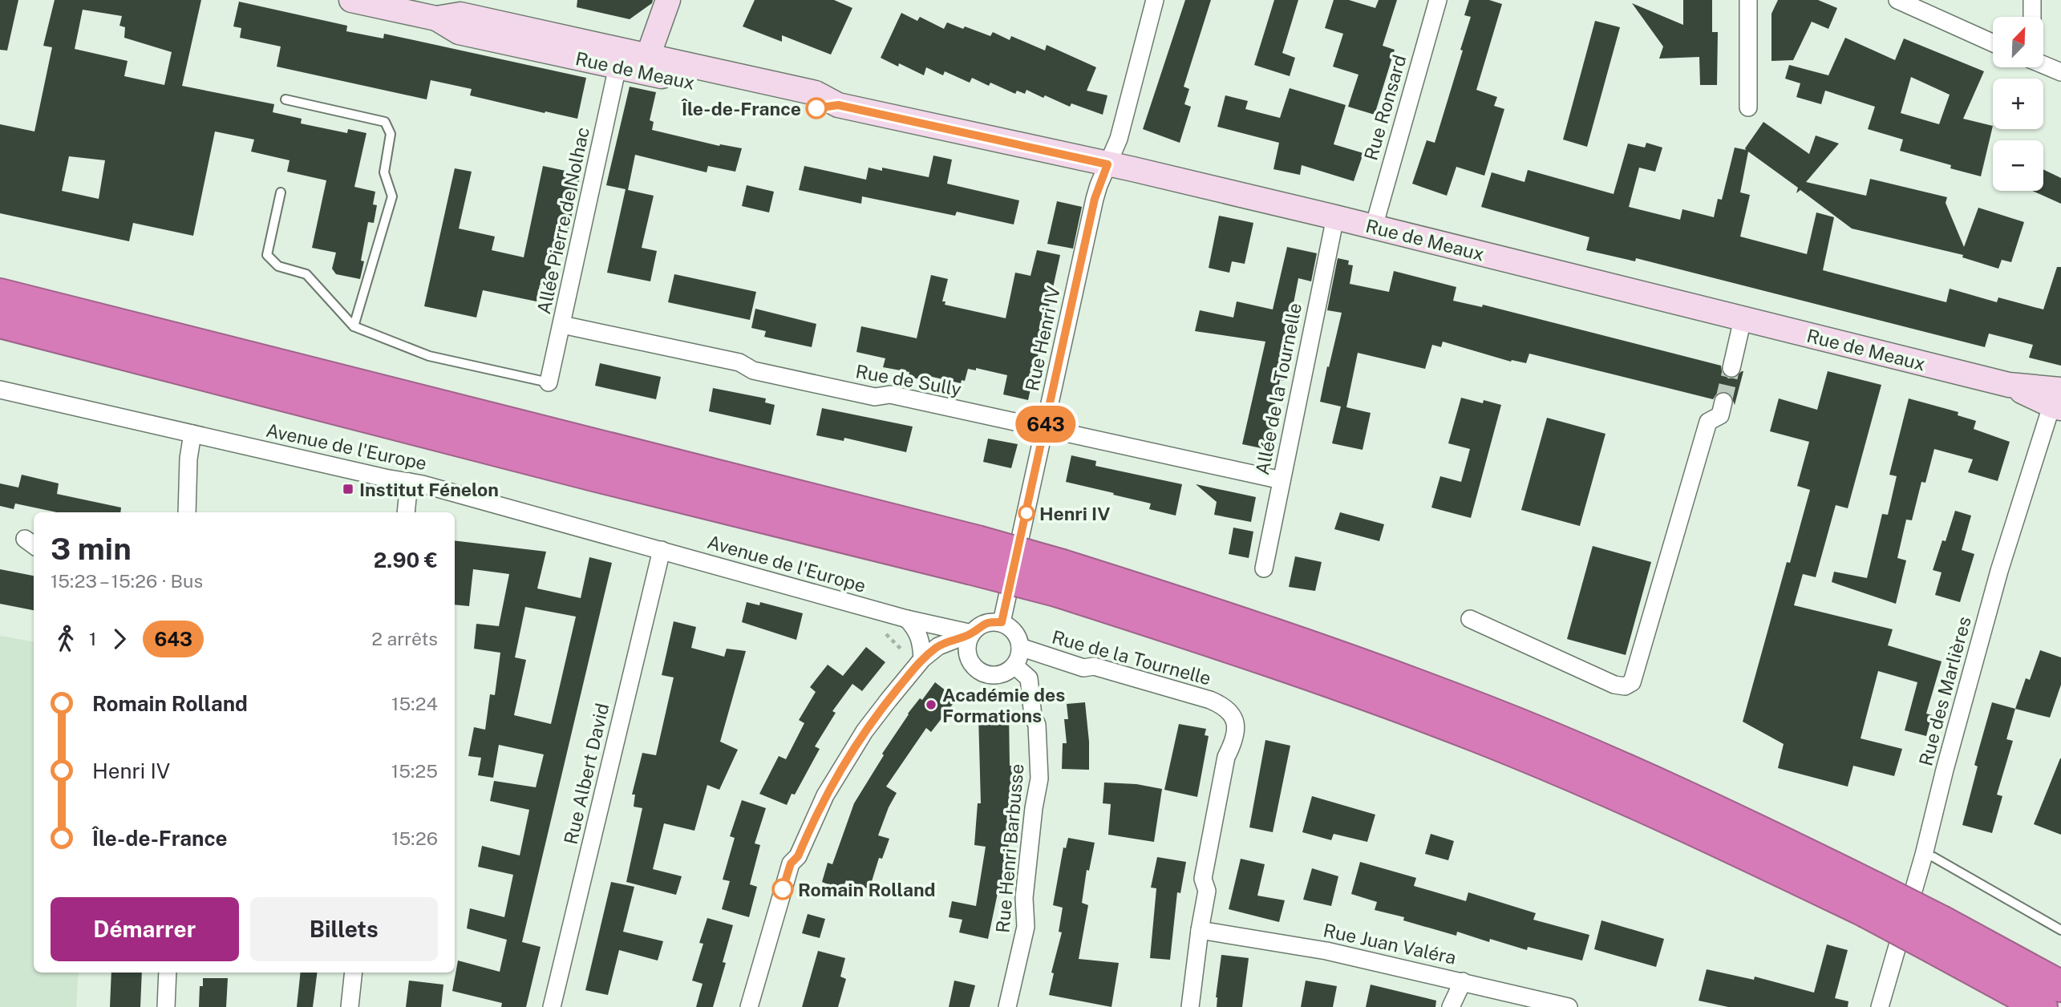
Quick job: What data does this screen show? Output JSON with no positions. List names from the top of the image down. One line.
{"streets":{"main road":["Rue de Meaux"],"street":["Rue Ronsard","Allée Pierre de Nolhac","Rue Henri IV","Rue de Sully","Allée de la Tournelle","Avenue de l'Europe","Rue de la Tournelle","Rue des Marlières","Rue Albert David","Rue Henri Barbusse","Rue Juan Valéra"]},"crossings":[["Rue de Meaux","Rue Ronsard"],["Rue de Meaux","Allée Pierre de Nolhac"],["Rue de Meaux","Rue Henri IV"],["Rue de Meaux","Allée de la Tournelle"],["Rue de Meaux","Rue des Marlières"],["Allée Pierre de Nolhac","Rue de Sully"],["Rue Henri IV","Rue de Sully"],["Rue Henri IV","Avenue de l'Europe"],["Rue Henri IV","Rue de la Tournelle"],["Rue Henri IV","Rue Henri Barbusse"],["Rue de Sully","Allée de la Tournelle"],["Avenue de l'Europe","Rue de la Tournelle"],["Avenue de l'Europe","Rue Albert David"],["Avenue de l'Europe","Rue Henri Barbusse"],["Rue de la Tournelle","Rue Henri Barbusse"],["Rue de la Tournelle","Rue Juan Valéra"]],"places":{"other":["Île-de-France","Henri IV","Académie des Formations","Romain Rolland"],"transit":["Institut Fénelon"]},"lines":["bus line 643"],"north":"top right","page":{"on_map":"643","map_buttons":["+","−"],"heading":["3 min","15:23 – 15:26 · Bus","2.90 €"],"legs":["1","643","2 arrêts"],"list":[{"name":"Romain Rolland","value":"15:24"},{"name":"Henri IV","value":"15:25"},{"name":"Île-de-France","value":"15:26"}],"buttons":["Démarrer","Billets"]}}
